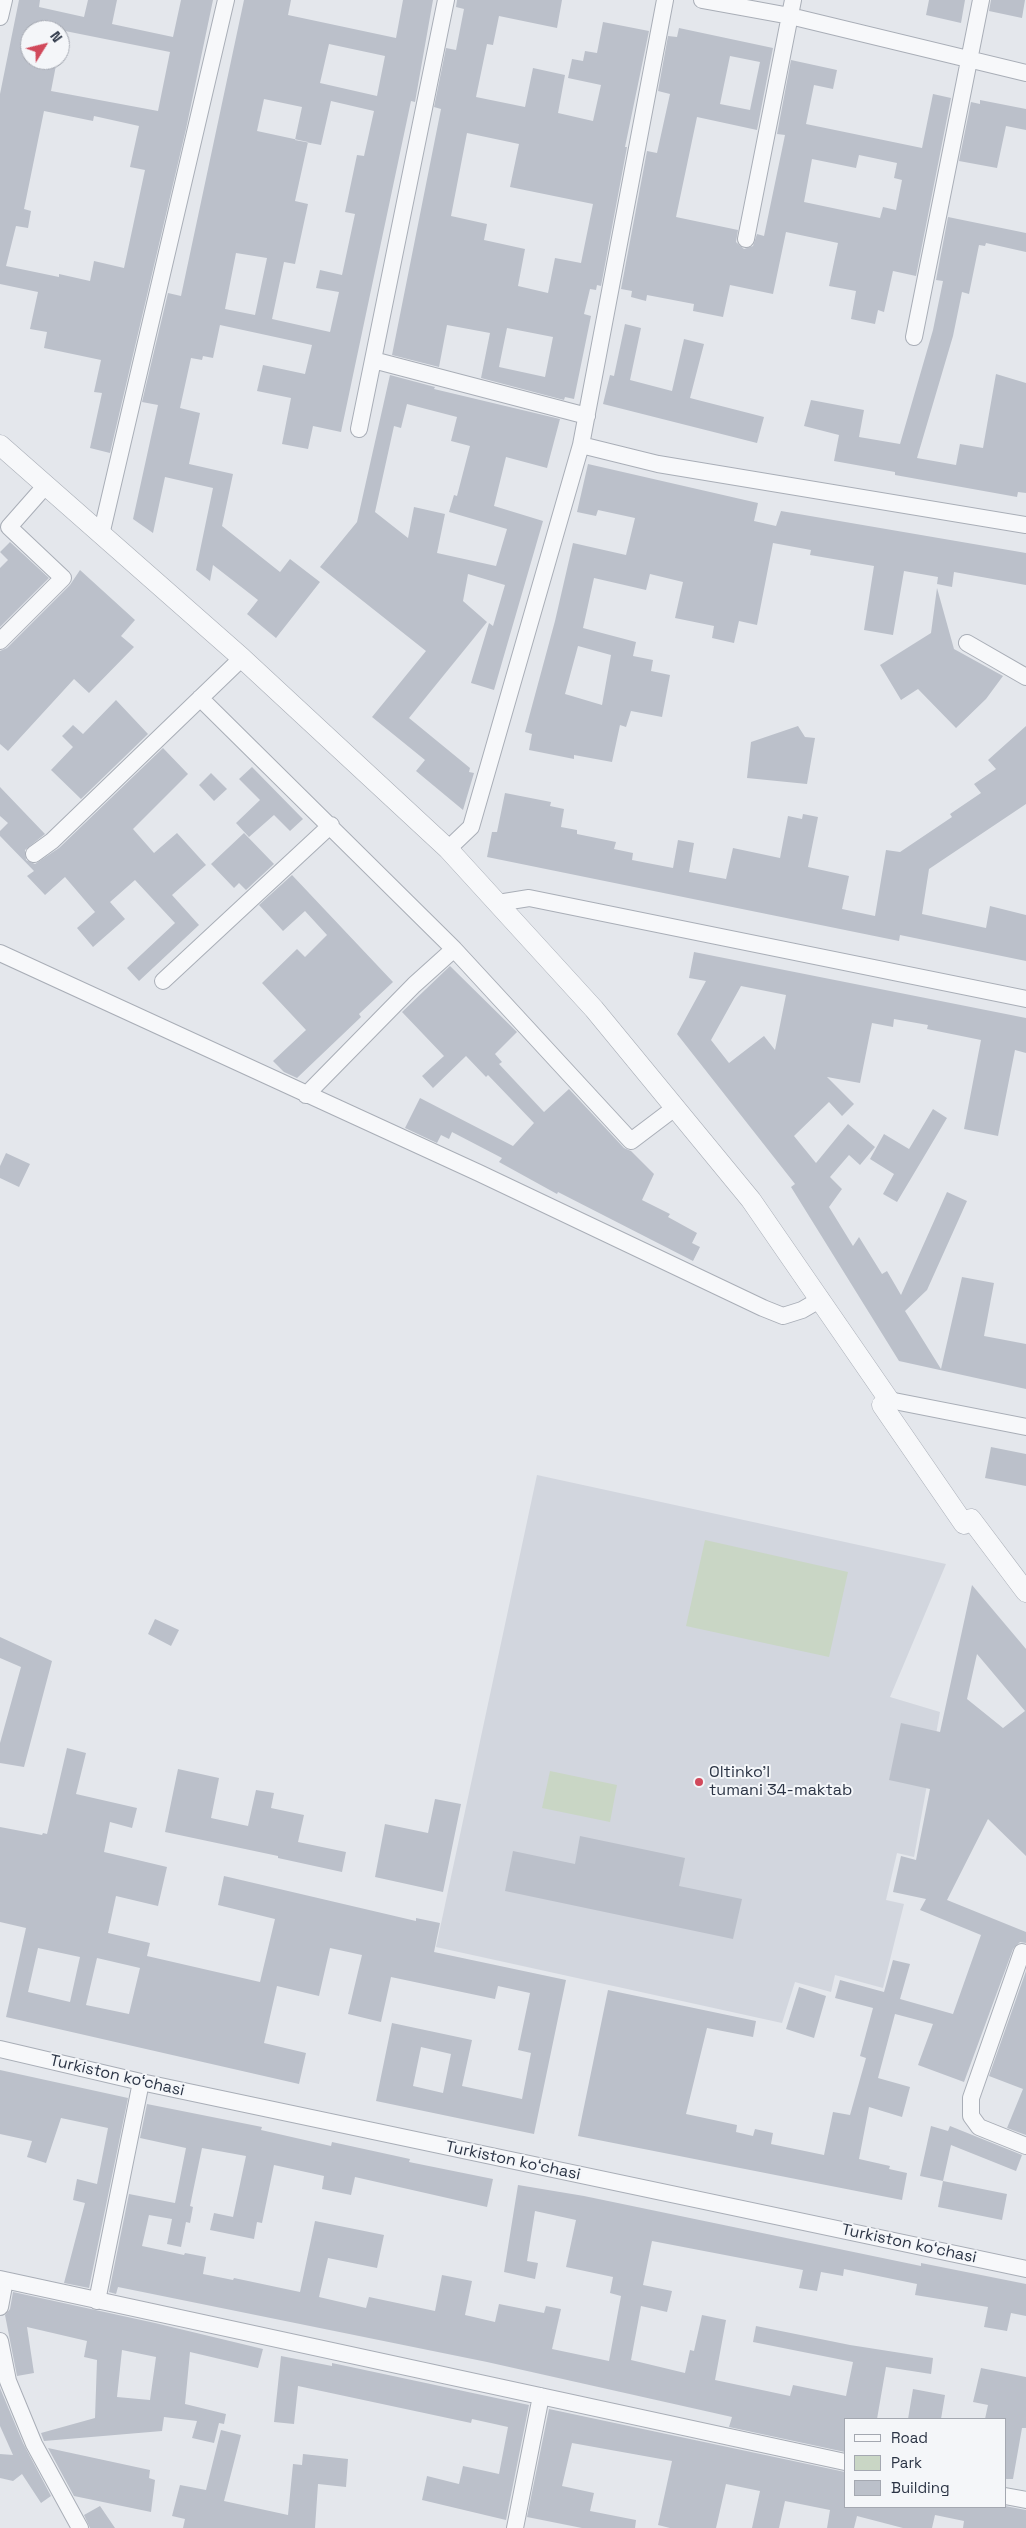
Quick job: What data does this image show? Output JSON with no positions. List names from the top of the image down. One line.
{"streets":{"street":["Turkiston koʻchasi"]},"places":["Oltinko'l tumani 34-maktab"],"legend":["Road","Park","Building"],"north":"top right"}
